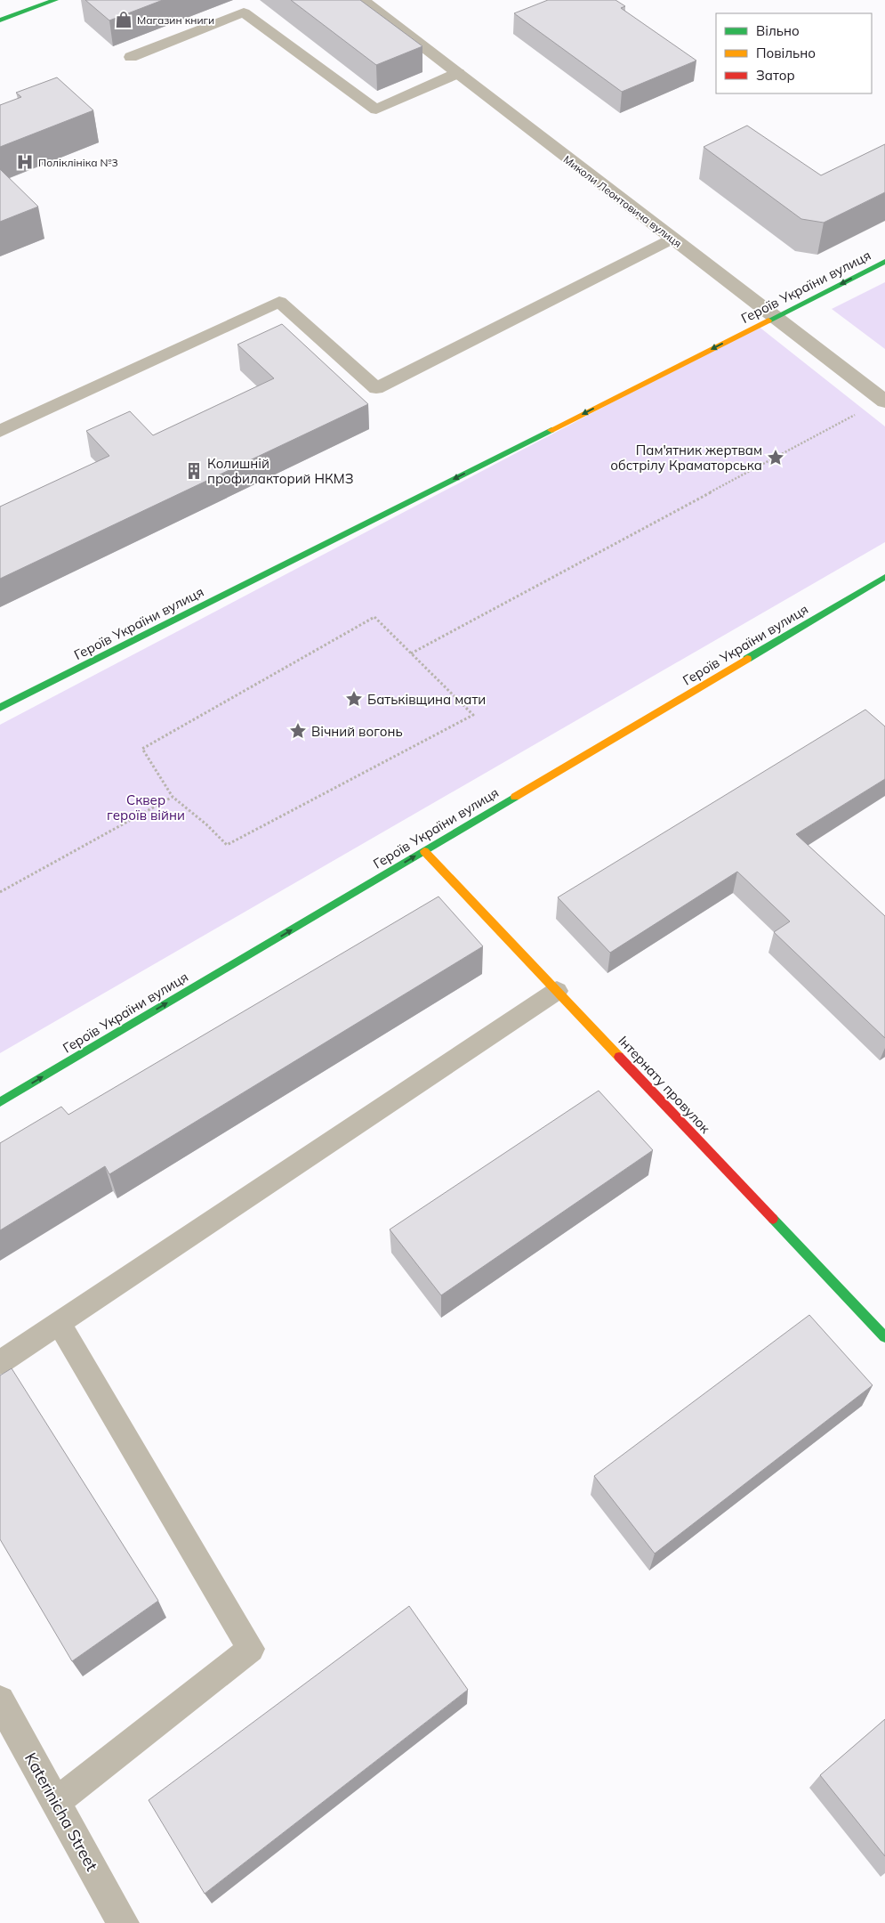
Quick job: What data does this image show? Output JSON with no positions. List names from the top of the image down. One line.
{"streets":{"street":["Миколи Леонтовича вулиця","Героїв України вулиця","Інтернату провулок","Katerinicha Street"]},"crossings":[["Миколи Леонтовича вулиця","Героїв України вулиця"],["Героїв України вулиця","Інтернату провулок"]],"parks":["Сквер героїв війни"],"places":{"shop":["Магазин книги"],"hospital":["Поліклініка №3"],"place":["Пам'ятник жертвам обстрілу Краматорська","Батьківщина мати","Вічний вогонь"],"building":["Колишній профилакторий НКМЗ"]},"legend":["Вільно","Повільно","Затор"]}
